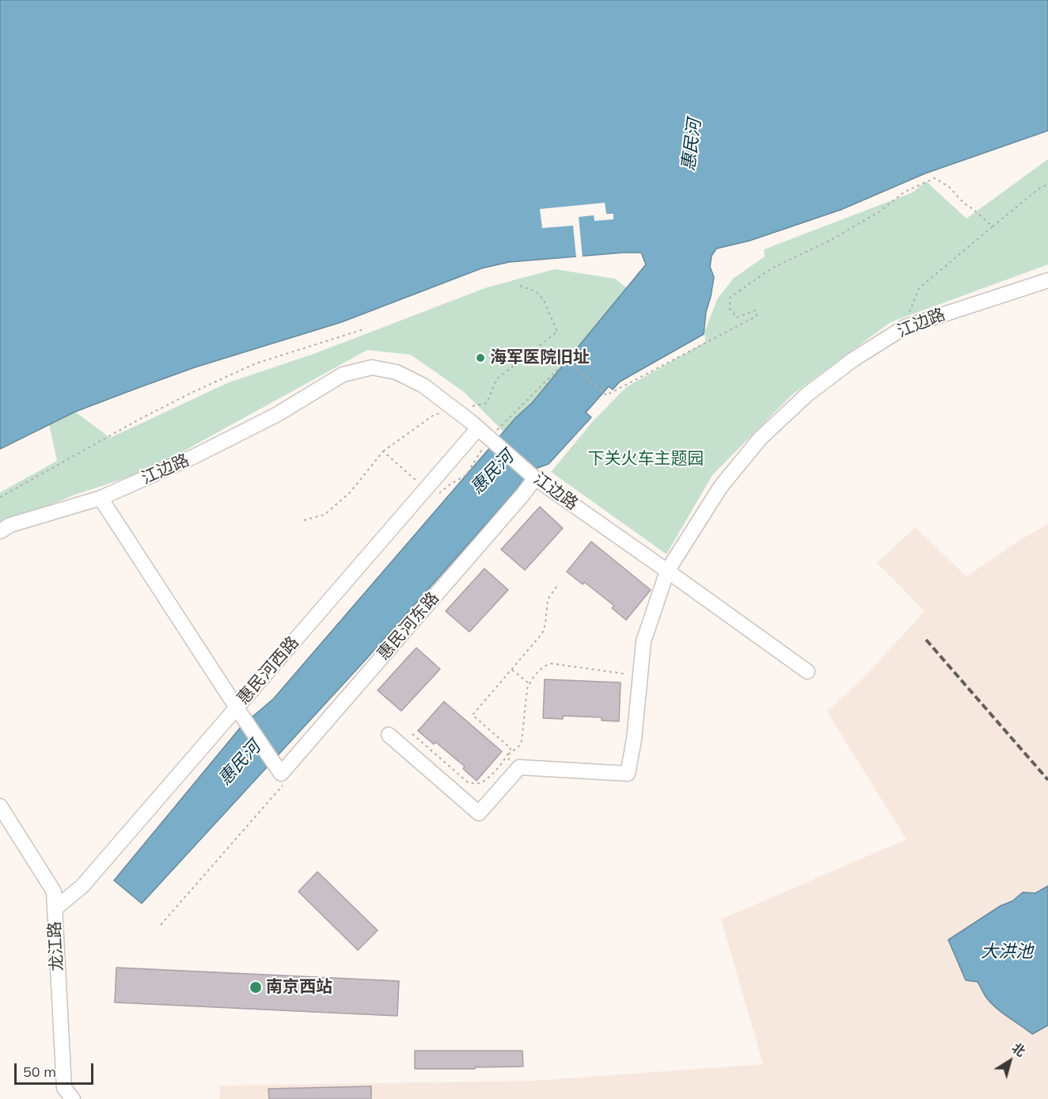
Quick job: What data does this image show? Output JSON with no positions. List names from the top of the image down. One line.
{"streets":{"street":["江边路","惠民河东路","惠民河西路","龙江路"]},"crossings":[["江边路","惠民河东路"],["江边路","惠民河西路"],["惠民河东路","惠民河西路"],["惠民河西路","龙江路"]],"water":["惠民河","大洪池"],"parks":["下关火车主题园"],"places":["海军医院旧址","南京西站"],"scale_bar":"50 m","north":"top right"}
